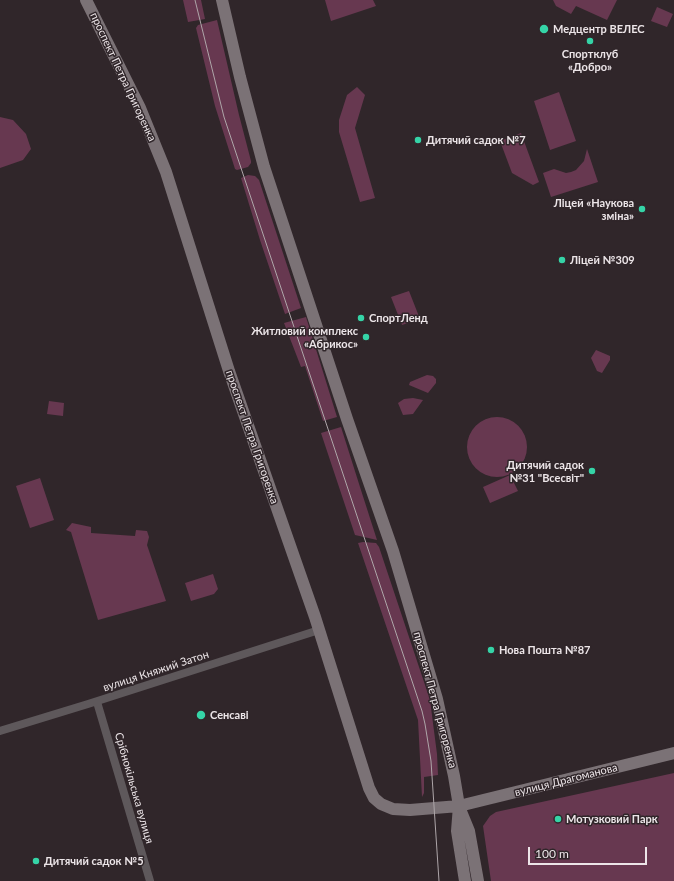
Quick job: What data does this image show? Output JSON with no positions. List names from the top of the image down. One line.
{"streets":{"main road":["проспект Петра Григоренка","вулиця Драгоманова"],"street":["вулиця Княжий Затон","Срібнокільська вулиця"]},"crossings":[["проспект Петра Григоренка","вулиця Княжий Затон"],["проспект Петра Григоренка","вулиця Драгоманова"],["вулиця Княжий Затон","Срібнокільська вулиця"]],"places":["Медцентр ВЕЛЕС","Спортклуб «Добро»","Дитячий садок №7","Ліцей «Наукова зміна»","Ліцей №309","СпортЛенд","Житловий комплекс «Абрикос»","Дитячий садок №31 \"Всесвіт\"","Нова Пошта №87","Сенсаві","Мотузковий Парк","Дитячий садок №5"],"scale_bar":"100 m"}
